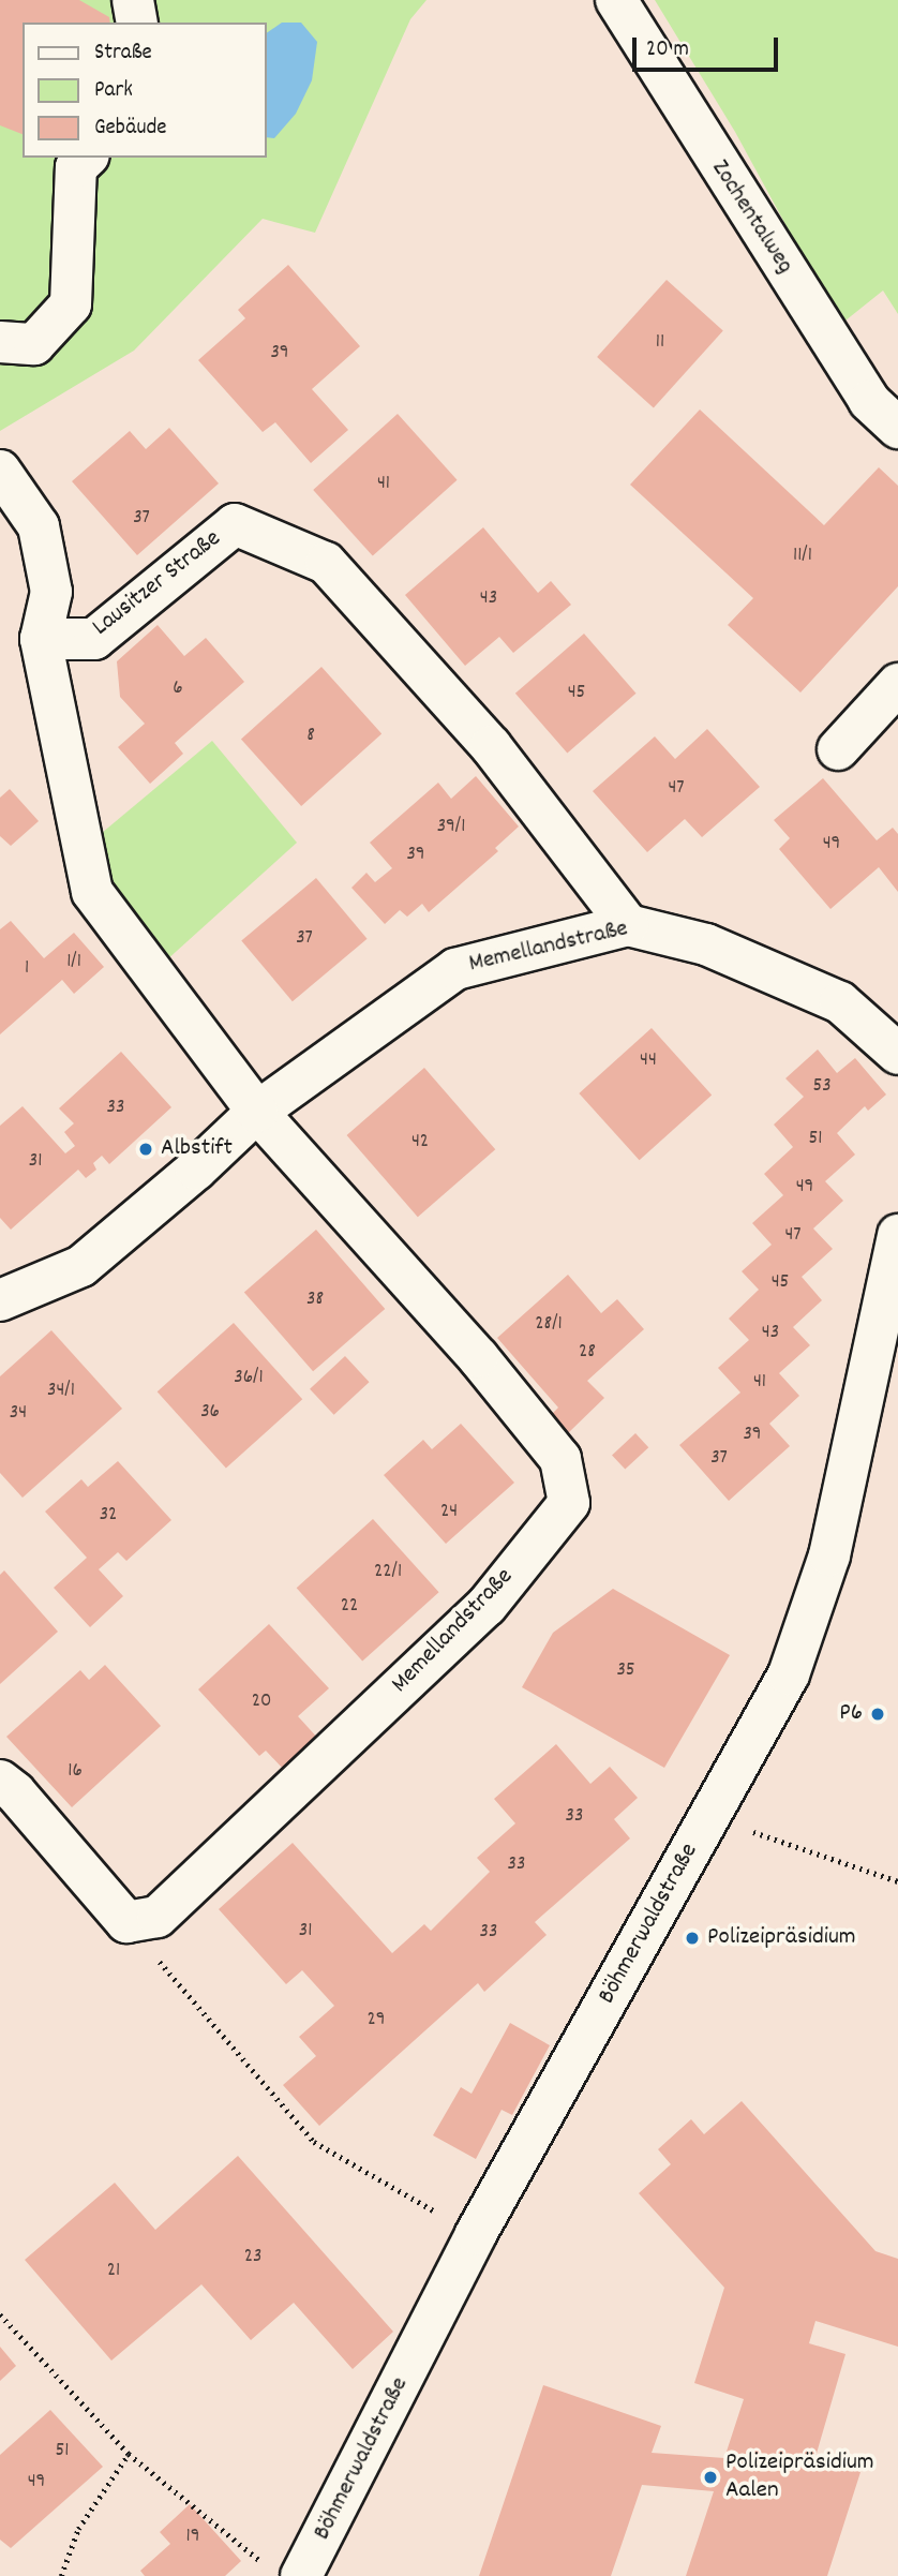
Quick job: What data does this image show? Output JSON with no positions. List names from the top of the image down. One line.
{"streets":{"street":["Zochentalweg","Lausitzer Straße","Memellandstraße","Böhmerwaldstraße"]},"crossings":[["Lausitzer Straße","Memellandstraße"]],"places":["Albstift","P6","Polizeipräsidium","Polizeipräsidium Aalen"],"house_numbers":["11","39","41","37","11/1","43","6","45","8","47","39/1","49","39","37","1/1","1","44","53","33","51","42","31","49","47","45","38","28/1","43","28","36/1","41","34/1","36","34","39","37","24","32","22/1","22","35","20","16","33","33","31","33","29","23","21","51","49","19"],"legend":["Straße","Park","Gebäude"],"scale_bar":"20 m"}
